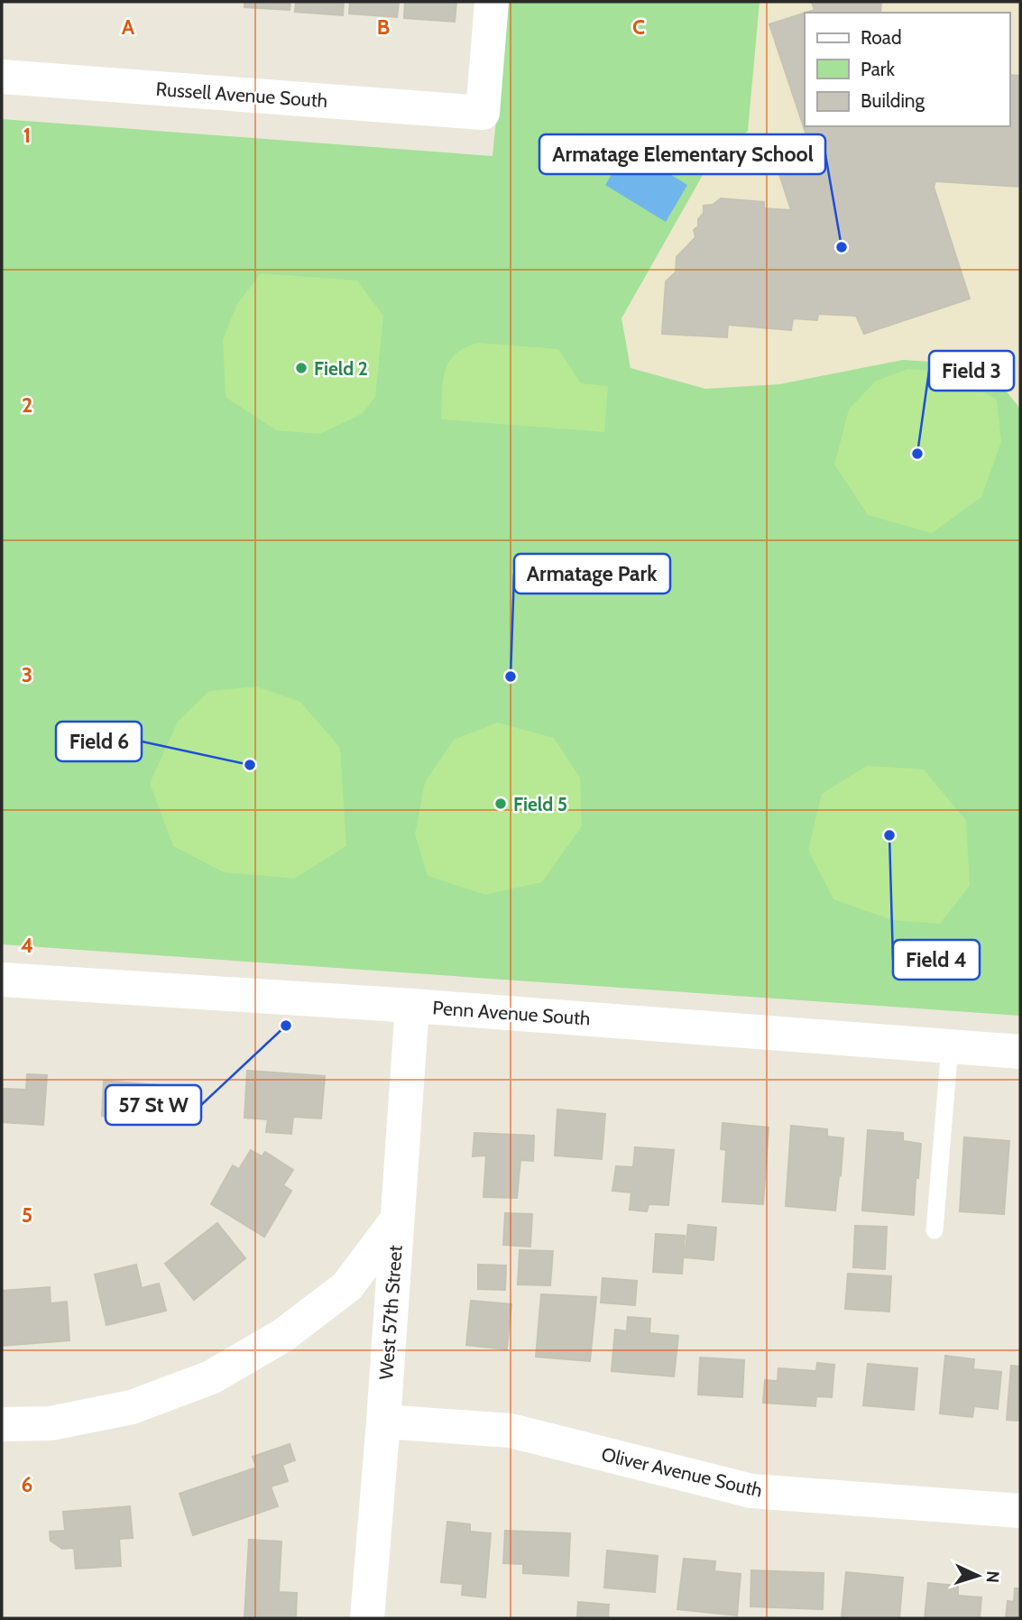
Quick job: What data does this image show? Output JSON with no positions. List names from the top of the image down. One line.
{"streets":{"street":["Russell Avenue South","Penn Avenue South","West 57th Street","Oliver Avenue South"]},"crossings":[["Penn Avenue South","West 57th Street"],["West 57th Street","Oliver Avenue South"]],"places":["Armatage Elementary School","Field 2","Field 3","Armatage Park","Field 6","Field 5","Field 4","57 St W"],"legend":["Road","Park","Building"],"north":"right","grid":{"columns":["A","B","C"],"rows":["1","2","3","4","5","6"]}}
